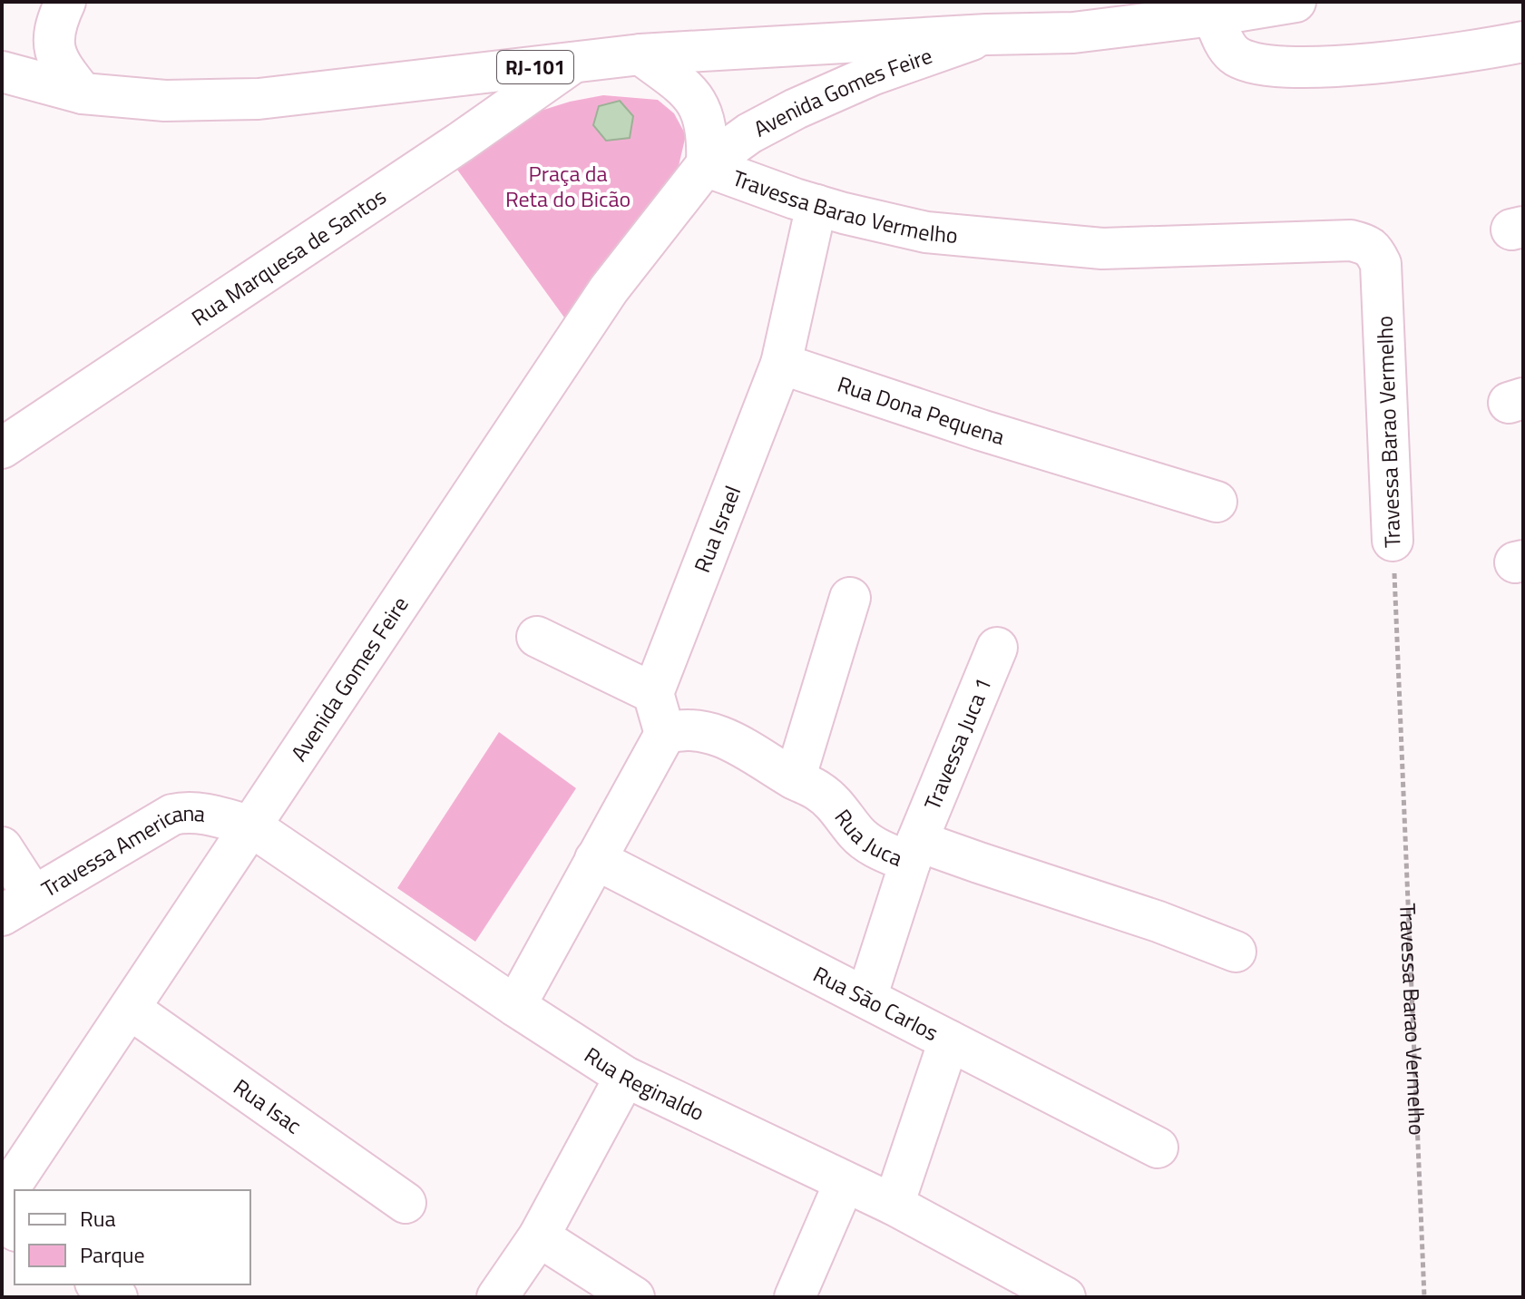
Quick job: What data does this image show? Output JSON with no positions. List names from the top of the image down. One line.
{"streets":{"street":["RJ-101","Avenida Gomes Feire","Travessa Barao Vermelho","Rua Marquesa de Santos","Rua Dona Pequena","Rua Israel","Travessa Juca 1","Rua Juca","Travessa Americana","Rua São Carlos","Rua Reginaldo","Rua Isac"]},"crossings":[["RJ-101","Avenida Gomes Feire"],["RJ-101","Rua Marquesa de Santos"],["Avenida Gomes Feire","Travessa Barao Vermelho"],["Avenida Gomes Feire","Travessa Americana"],["Avenida Gomes Feire","Rua Reginaldo"],["Avenida Gomes Feire","Rua Isac"],["Rua Dona Pequena","Rua Israel"],["Travessa Juca 1","Rua Juca"],["Travessa Juca 1","Rua São Carlos"],["Travessa Americana","Rua Reginaldo"]],"parks":["Praça da Reta do Bicão"],"legend":["Rua","Parque"]}
